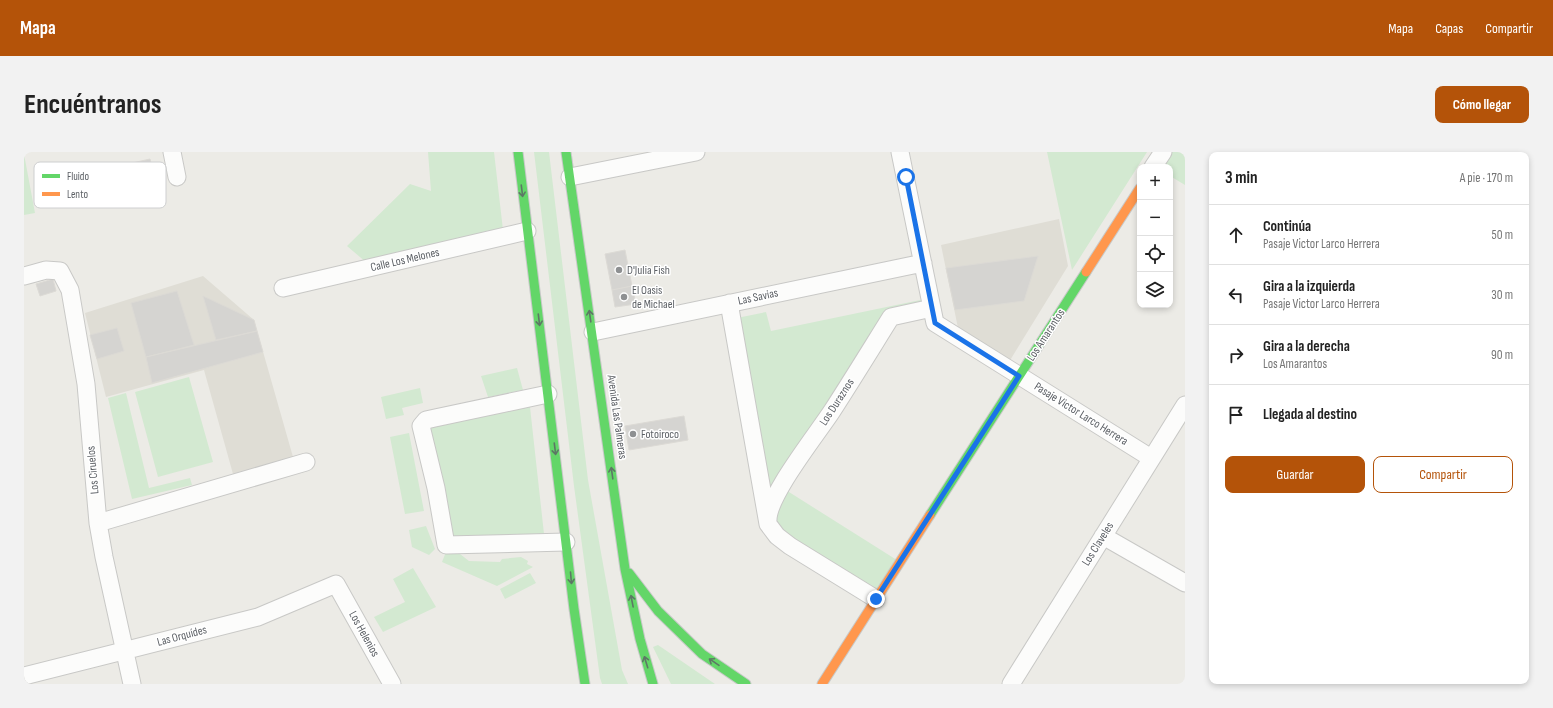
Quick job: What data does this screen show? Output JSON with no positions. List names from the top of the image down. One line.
{"streets":{"main road":["Los Amarantos","Avenida Las Palmeras"],"street":["Calle Los Melones","Las Savias","Los Duraznos","Pasaje Victor Larco Herrera","Los Ciruelos","Los Claveles","Los Helenios","Las Orquídes"]},"crossings":[["Las Savias","Pasaje Victor Larco Herrera"],["Las Savias","Avenida Las Palmeras"],["Los Amarantos","Pasaje Victor Larco Herrera"],["Los Duraznos","Pasaje Victor Larco Herrera"],["Pasaje Victor Larco Herrera","Los Claveles"],["Los Ciruelos","Las Orquídes"],["Los Helenios","Las Orquídes"]],"places":["D'Julia Fish","El Oasis de Michael","Fotoiroco"],"legend":["Fluido","Lento"],"page":{"header":"Mapa","nav":["Mapa","Capas","Compartir"],"buttons":["Cómo llegar",["Guardar","Compartir"]],"title":"Encuéntranos","heading":["3 min","A pie · 170 m"],"map_buttons":["+","−"],"list":[["Continúa","Pasaje Victor Larco Herrera","50 m"],["Gira a la izquierda","Pasaje Victor Larco Herrera","30 m"],["Gira a la derecha","Los Amarantos","90 m"],"Llegada al destino"]}}
